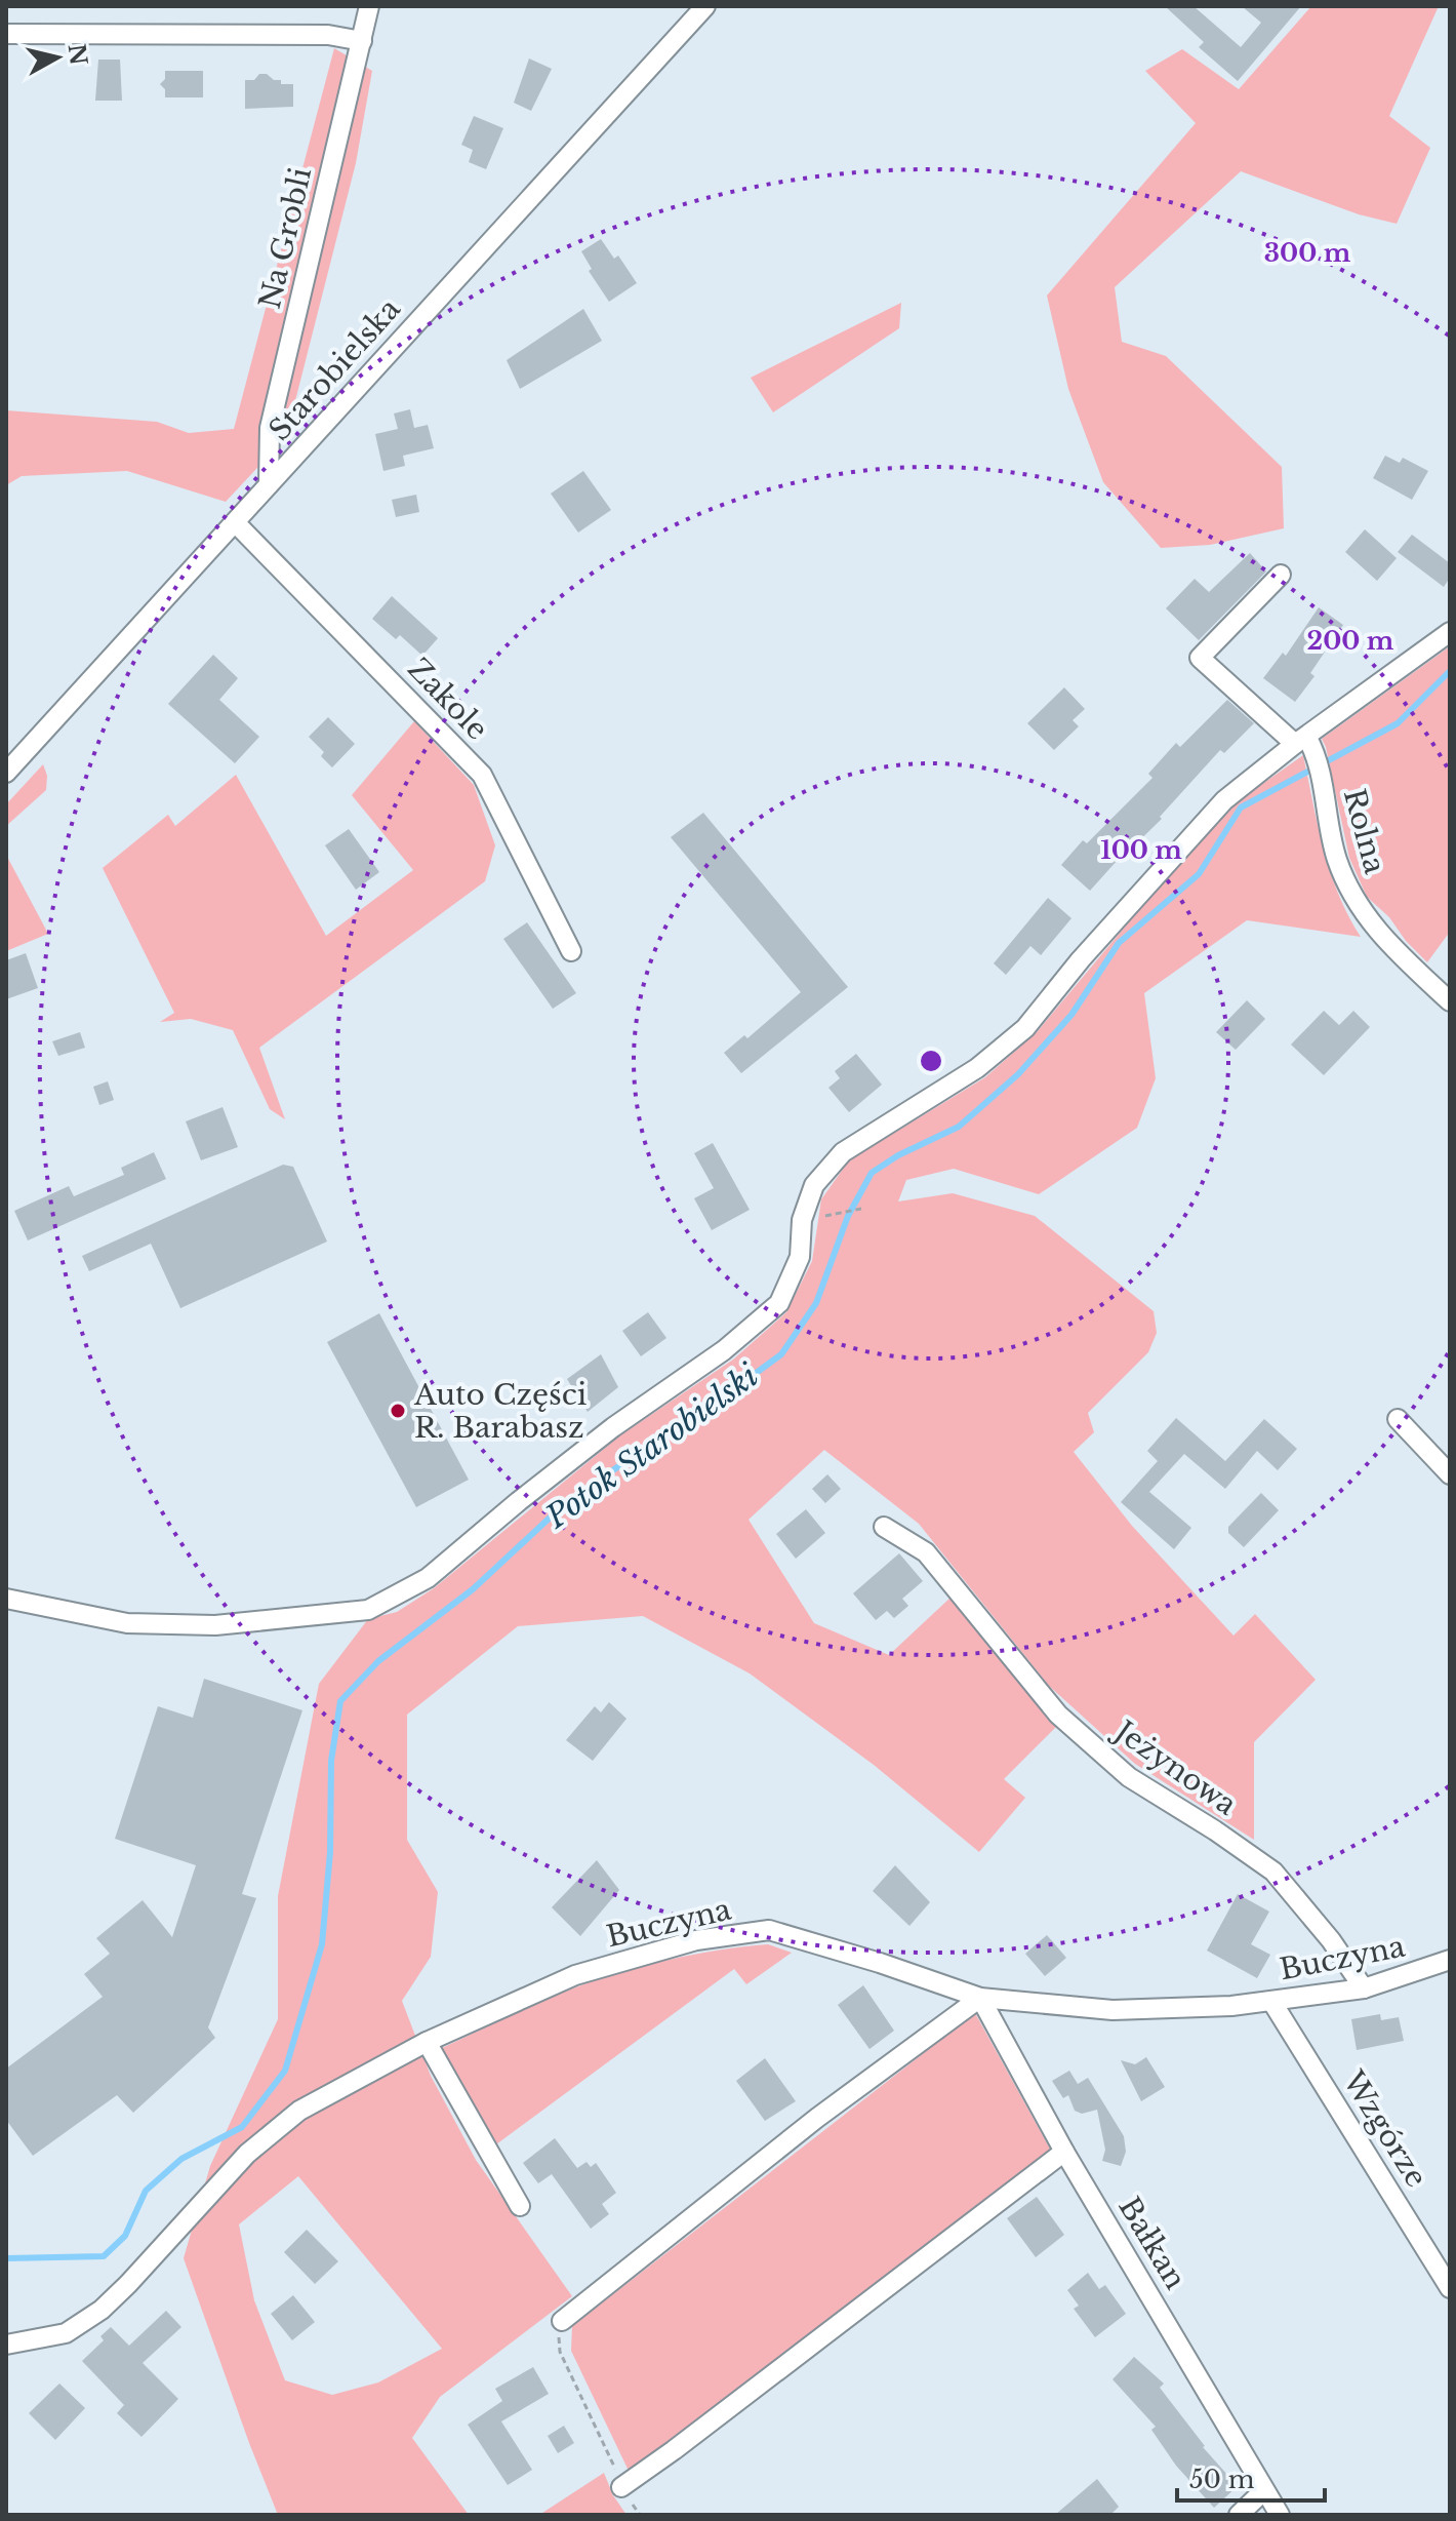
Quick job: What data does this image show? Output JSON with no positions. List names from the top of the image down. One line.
{"streets":{"street":["Na Grobli","Starobielska","Zakole","Rolna","Jeżynowa","Buczyna","Wzgórze","Bałkan"]},"crossings":[["Na Grobli","Starobielska"],["Starobielska","Zakole"],["Jeżynowa","Buczyna"],["Buczyna","Wzgórze"],["Buczyna","Bałkan"]],"water":["Potok Starobielski"],"places":["Auto Części R. Barabasz"],"scale_bar":"50 m","north":"right","rings":["300 m","200 m","100 m"]}
